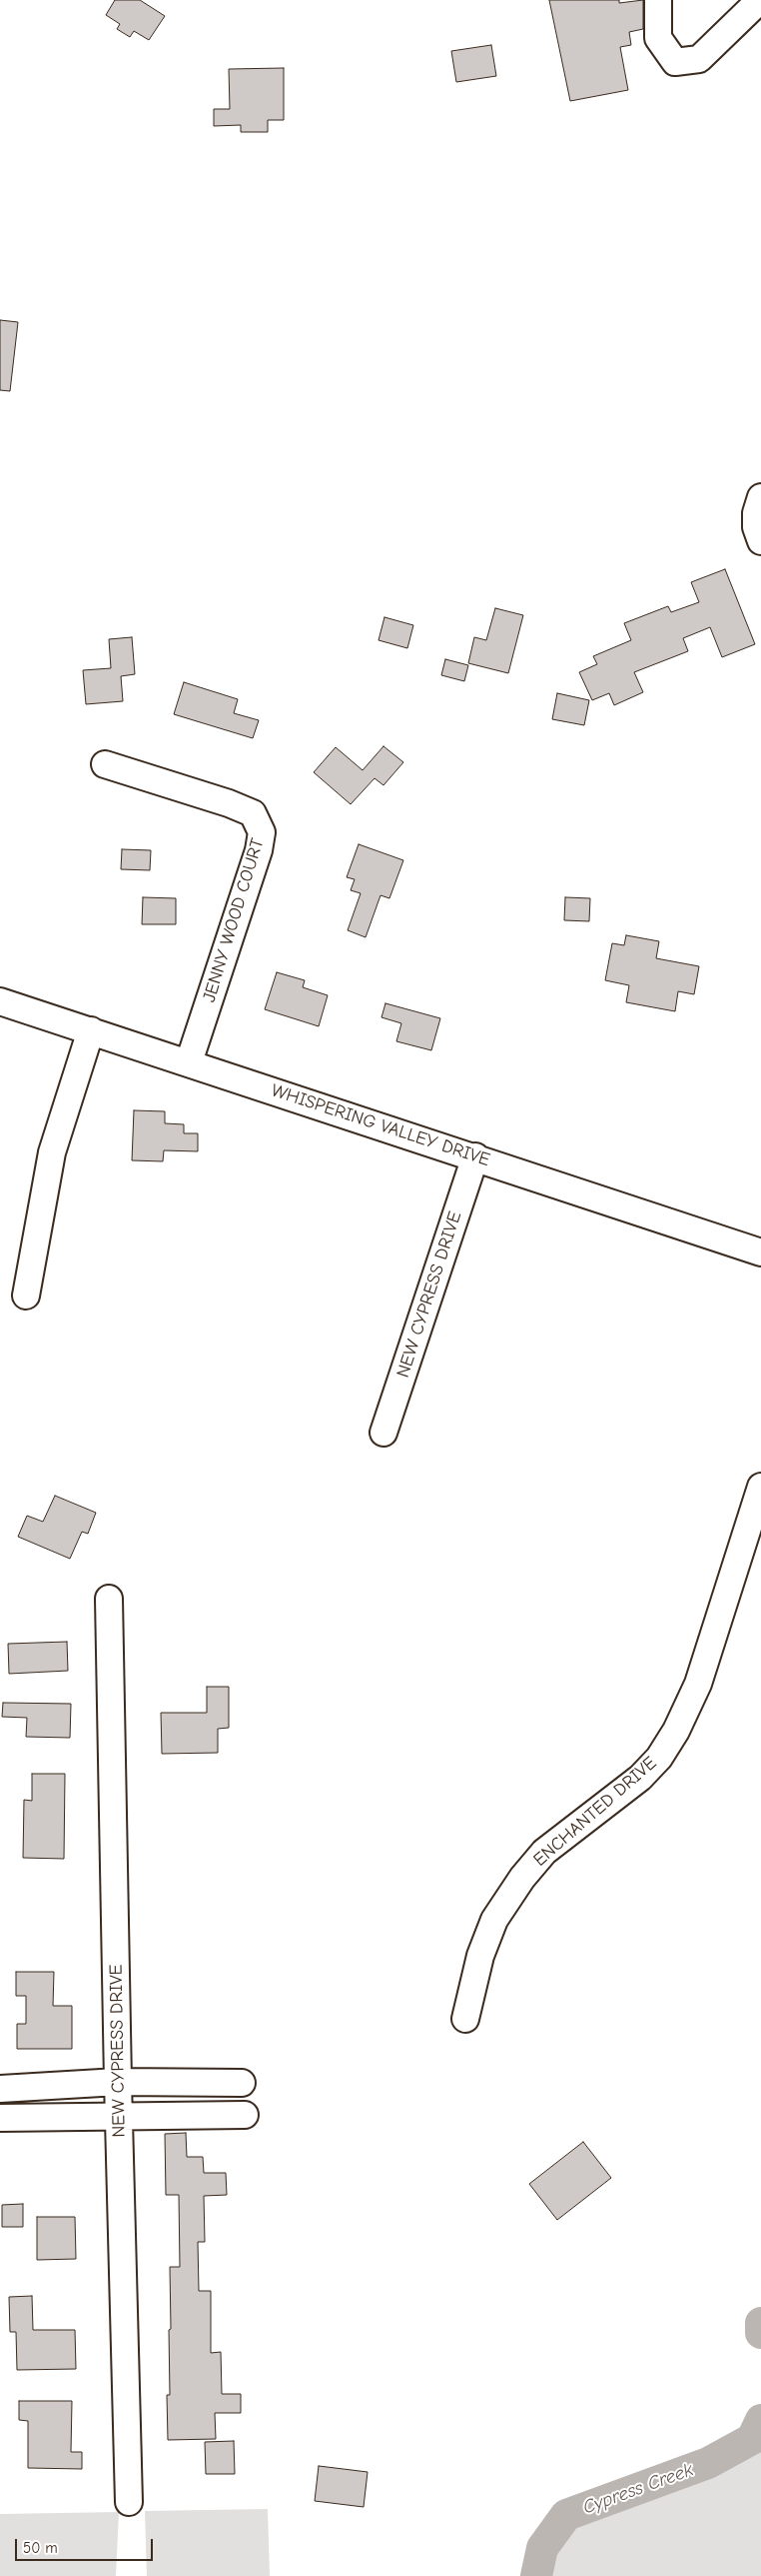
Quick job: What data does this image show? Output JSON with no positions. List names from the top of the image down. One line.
{"streets":{"street":["JENNY WOOD COURT","WHISPERING VALLEY DRIVE","NEW CYPRESS DRIVE","ENCHANTED DRIVE"]},"crossings":[["JENNY WOOD COURT","WHISPERING VALLEY DRIVE"],["WHISPERING VALLEY DRIVE","NEW CYPRESS DRIVE"]],"water":["Cypress Creek"],"scale_bar":"50 m"}
